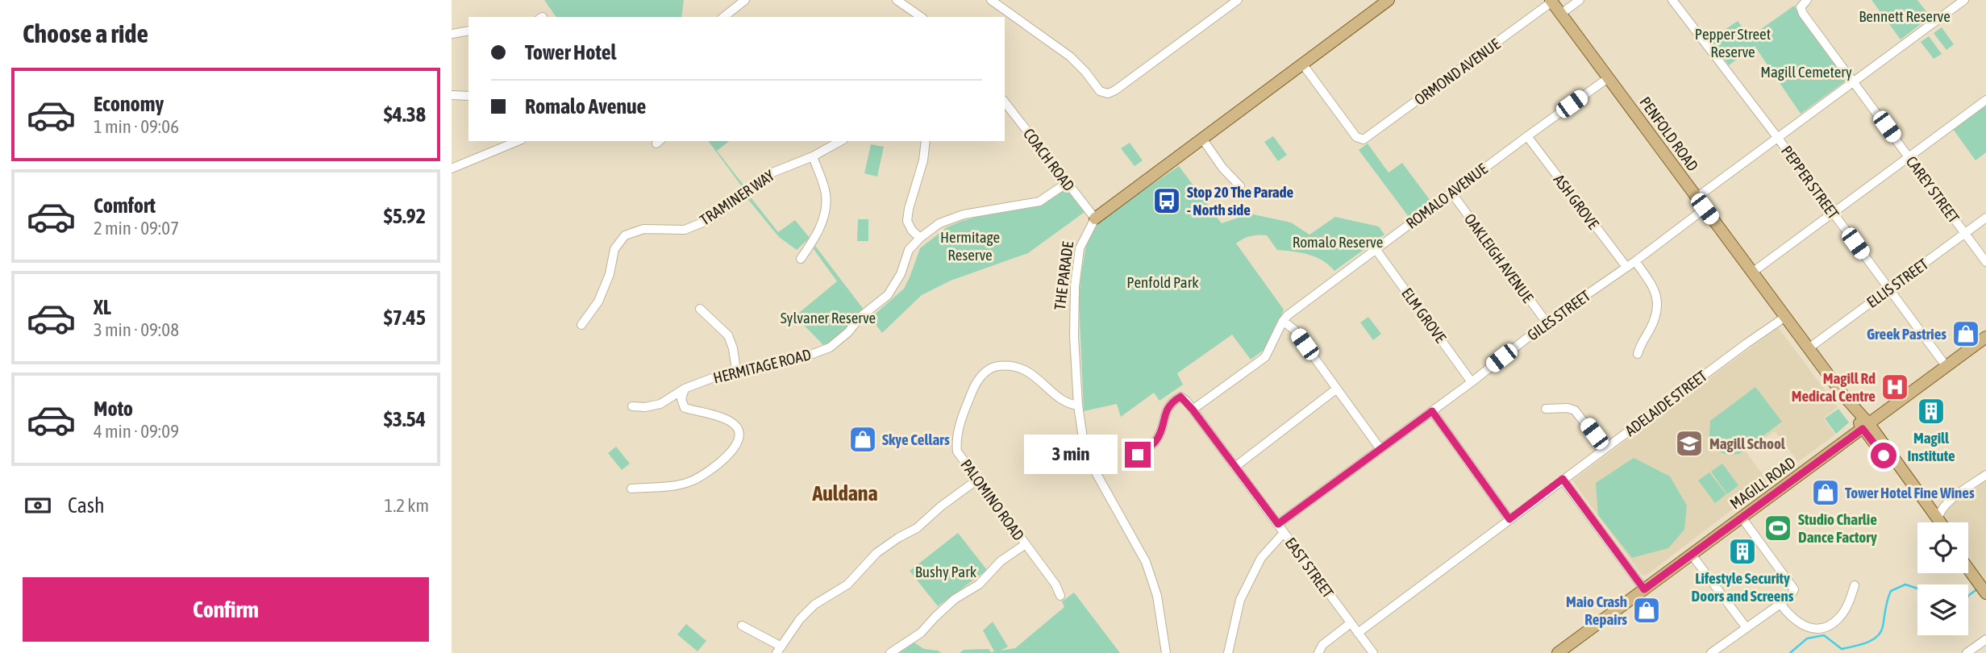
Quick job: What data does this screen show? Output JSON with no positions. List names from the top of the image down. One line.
{"streets":{"main road":["PENFOLD ROAD","THE PARADE","MAGILL ROAD"],"street":["ORMOND AVENUE","COACH ROAD","PEPPER STREET","CAREY STREET","ROMALO AVENUE","TRAMINER WAY","ASH GROVE","OAKLEIGH AVENUE","ELLIS STREET","ELM GROVE","GILES STREET","HERMITAGE ROAD","ADELAIDE STREET","PALOMINO ROAD","EAST STREET"]},"crossings":[["ORMOND AVENUE","PENFOLD ROAD"],["ORMOND AVENUE","THE PARADE"],["PENFOLD ROAD","ROMALO AVENUE"],["PENFOLD ROAD","ELLIS STREET"],["PENFOLD ROAD","GILES STREET"],["PENFOLD ROAD","ADELAIDE STREET"],["PENFOLD ROAD","MAGILL ROAD"],["COACH ROAD","THE PARADE"],["COACH ROAD","HERMITAGE ROAD"],["PEPPER STREET","ELLIS STREET"],["PEPPER STREET","MAGILL ROAD"],["CAREY STREET","ELLIS STREET"],["ROMALO AVENUE","ASH GROVE"],["ROMALO AVENUE","OAKLEIGH AVENUE"],["ROMALO AVENUE","ELM GROVE"],["ROMALO AVENUE","EAST STREET"],["ASH GROVE","GILES STREET"],["OAKLEIGH AVENUE","GILES STREET"],["THE PARADE","PALOMINO ROAD"],["ELM GROVE","GILES STREET"],["GILES STREET","EAST STREET"],["ADELAIDE STREET","EAST STREET"]],"districts":["Auldana"],"parks":["Bennett Reserve","Pepper Street Reserve","Magill Cemetery","Hermitage Reserve","Romalo Reserve","Penfold Park","Sylvaner Reserve","Bushy Park"],"places":{"bus stop":["Stop 20 The Parade - North side"],"shop":["Greek Pastries","Skye Cellars","Tower Hotel Fine Wines","Maio Crash Repairs"],"hospital":["Magill Rd Medical Centre"],"building":["Magill Institute","Lifestyle Security Doors and Screens"],"school or university":["Magill School"],"sports":["Studio Charlie Dance Factory"]},"page":{"heading":"Choose a ride","banner":["Tower Hotel","Romalo Avenue"],"list":[{"name":"Economy","note":"1 min · 09:06","value":"$4.38"},{"name":"Comfort","note":"2 min · 09:07","value":"$5.92"},{"name":"XL","note":"3 min · 09:08","value":"$7.45"},{"name":"Moto","note":"4 min · 09:09","value":"$3.54"}],"bubble":"3 min","pay":["Cash","1.2 km"],"buttons":"Confirm"}}
